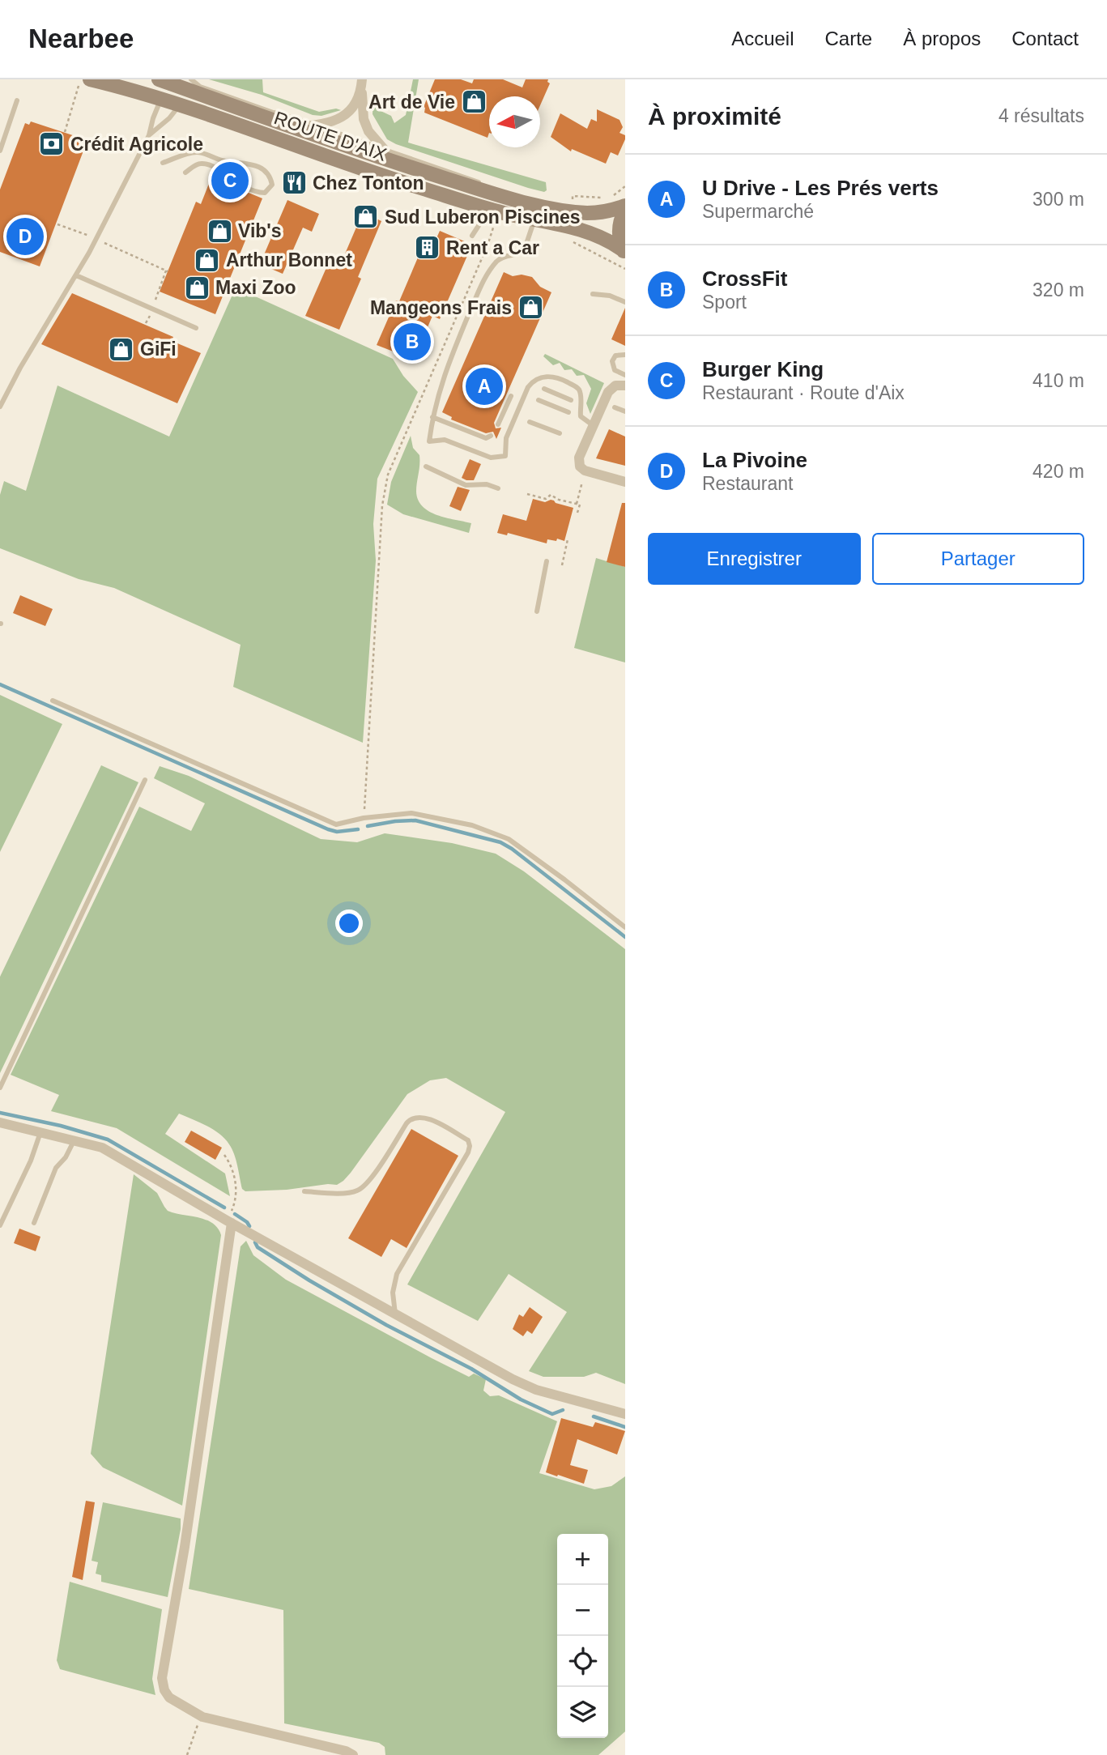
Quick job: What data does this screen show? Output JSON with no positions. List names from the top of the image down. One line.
{"streets":{"main road":["ROUTE D'AIX"]},"places":{"shop":["Art de Vie","Sud Luberon Piscines","Vib's","Arthur Bonnet","Maxi Zoo","Mangeons Frais","GiFi"],"bank":["Crédit Agricole"],"restaurant":["Chez Tonton"],"building":["Rent a Car"]},"north":"left","page":{"header":"Nearbee","nav":["Accueil","Carte","À propos","Contact"],"heading":["À proximité","4 résultats"],"list":[{"mark":"A","name":"U Drive - Les Prés verts","note":"Supermarché","value":"300 m"},{"mark":"B","name":"CrossFit","note":"Sport","value":"320 m"},{"mark":"C","name":"Burger King","note":"Restaurant · Route d'Aix","value":"410 m"},{"mark":"D","name":"La Pivoine","note":"Restaurant","value":"420 m"}],"pins":["C","D","B","A"],"buttons":["Enregistrer","Partager"],"map_buttons":["+","−"]}}
